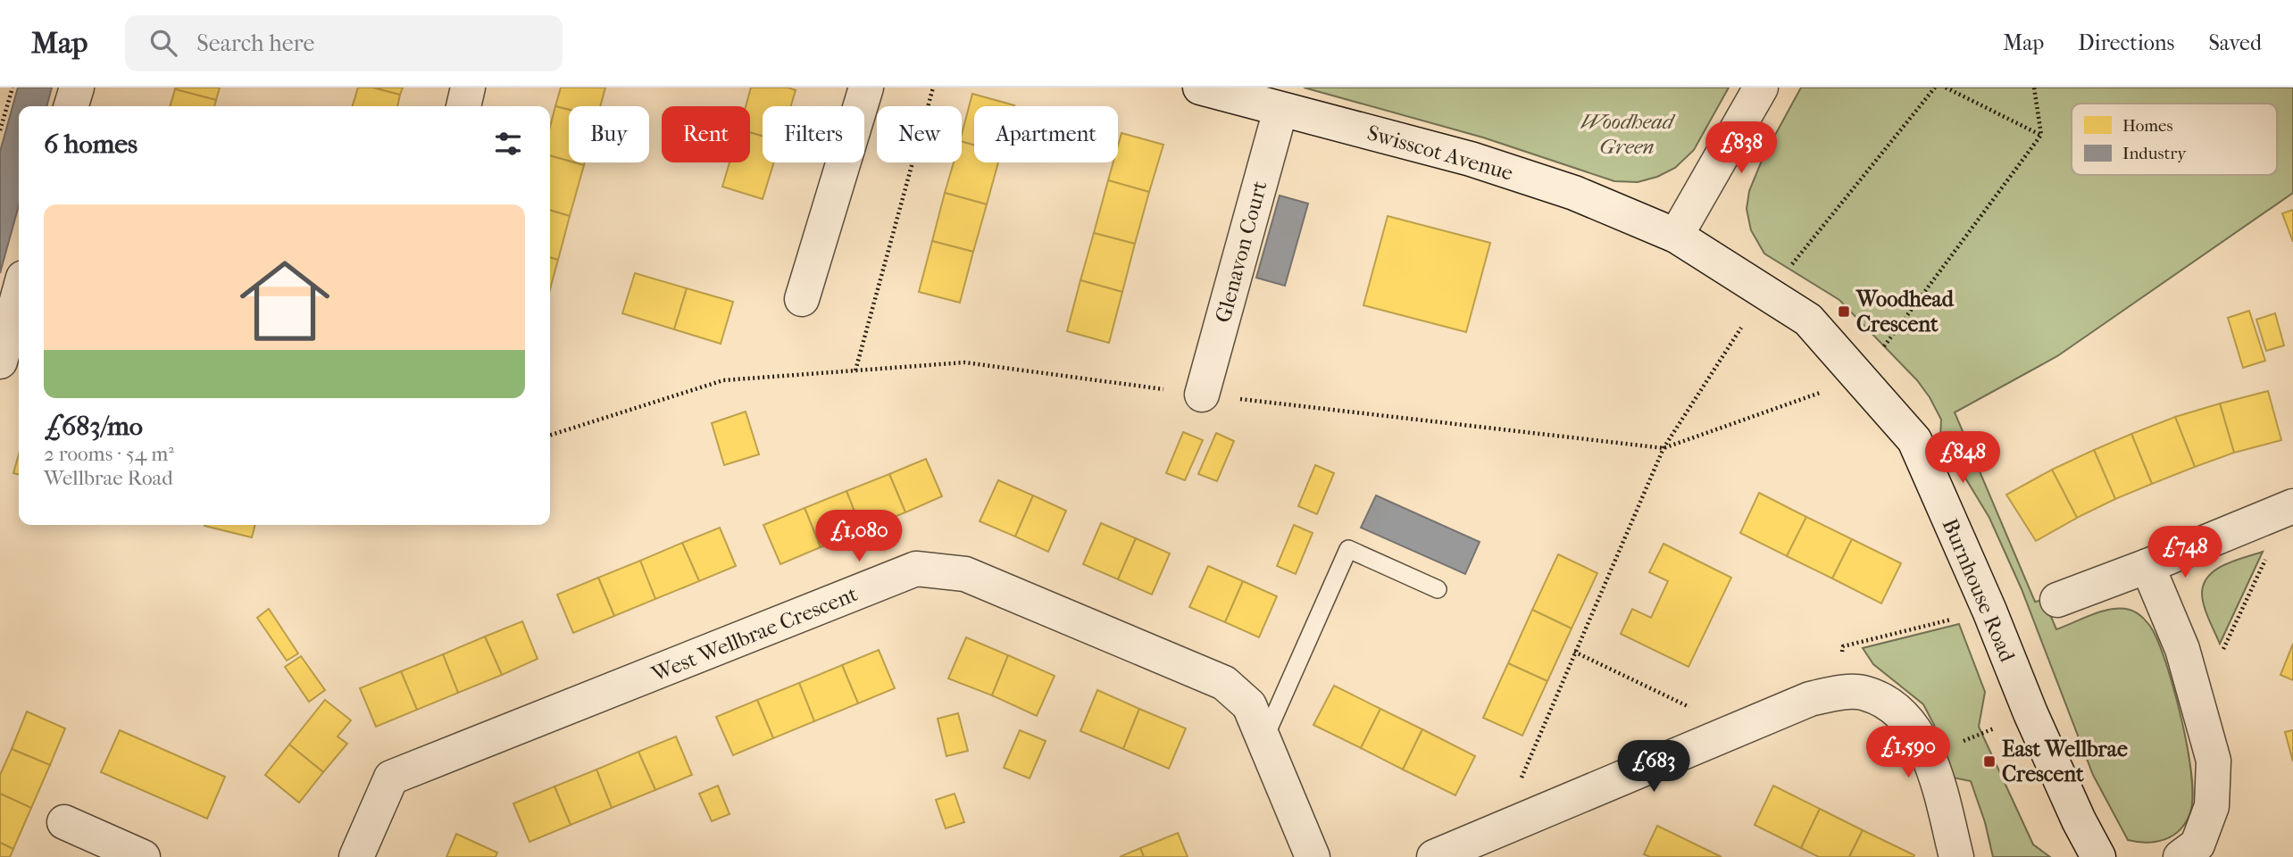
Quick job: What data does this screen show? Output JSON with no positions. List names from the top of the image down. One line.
{"streets":{"street":["Swisscot Avenue","Glenavon Court","Burnhouse Road","West Wellbrae Crescent"]},"crossings":[["Swisscot Avenue","Glenavon Court"],["Swisscot Avenue","Burnhouse Road"]],"parks":["Woodhead Green"],"places":{"transit":["Woodhead Crescent","East Wellbrae Crescent"]},"legend":["Homes","Industry"],"page":{"header":"Map","search":"Search here","nav":["Map","Directions","Saved"],"chip":["Buy","Rent","Filters","New","Apartment"],"heading":"6 homes","price":["£838","£848","£1,080","£748","£1,590","£683"],"list":[{"name":"£683/mo","note":"2 rooms · 54 m² · Wellbrae Road"}]}}
